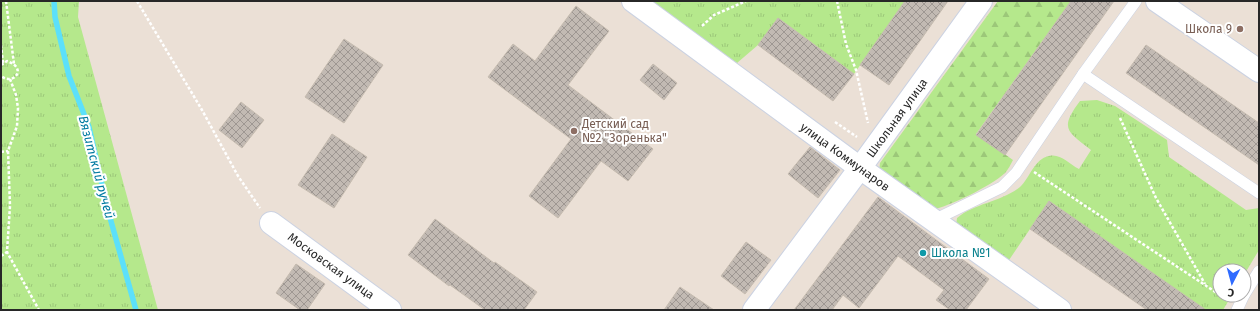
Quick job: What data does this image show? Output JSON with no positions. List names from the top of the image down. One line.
{"streets":{"street":["Школьная улица","улица Коммунаров","Московская улица"]},"crossings":[["Школьная улица","улица Коммунаров"]],"water":["Вязитский ручей"],"places":["Школа 9","Детский сад №2 \"Зоренька\"","Школа №1"],"north":"bottom"}
